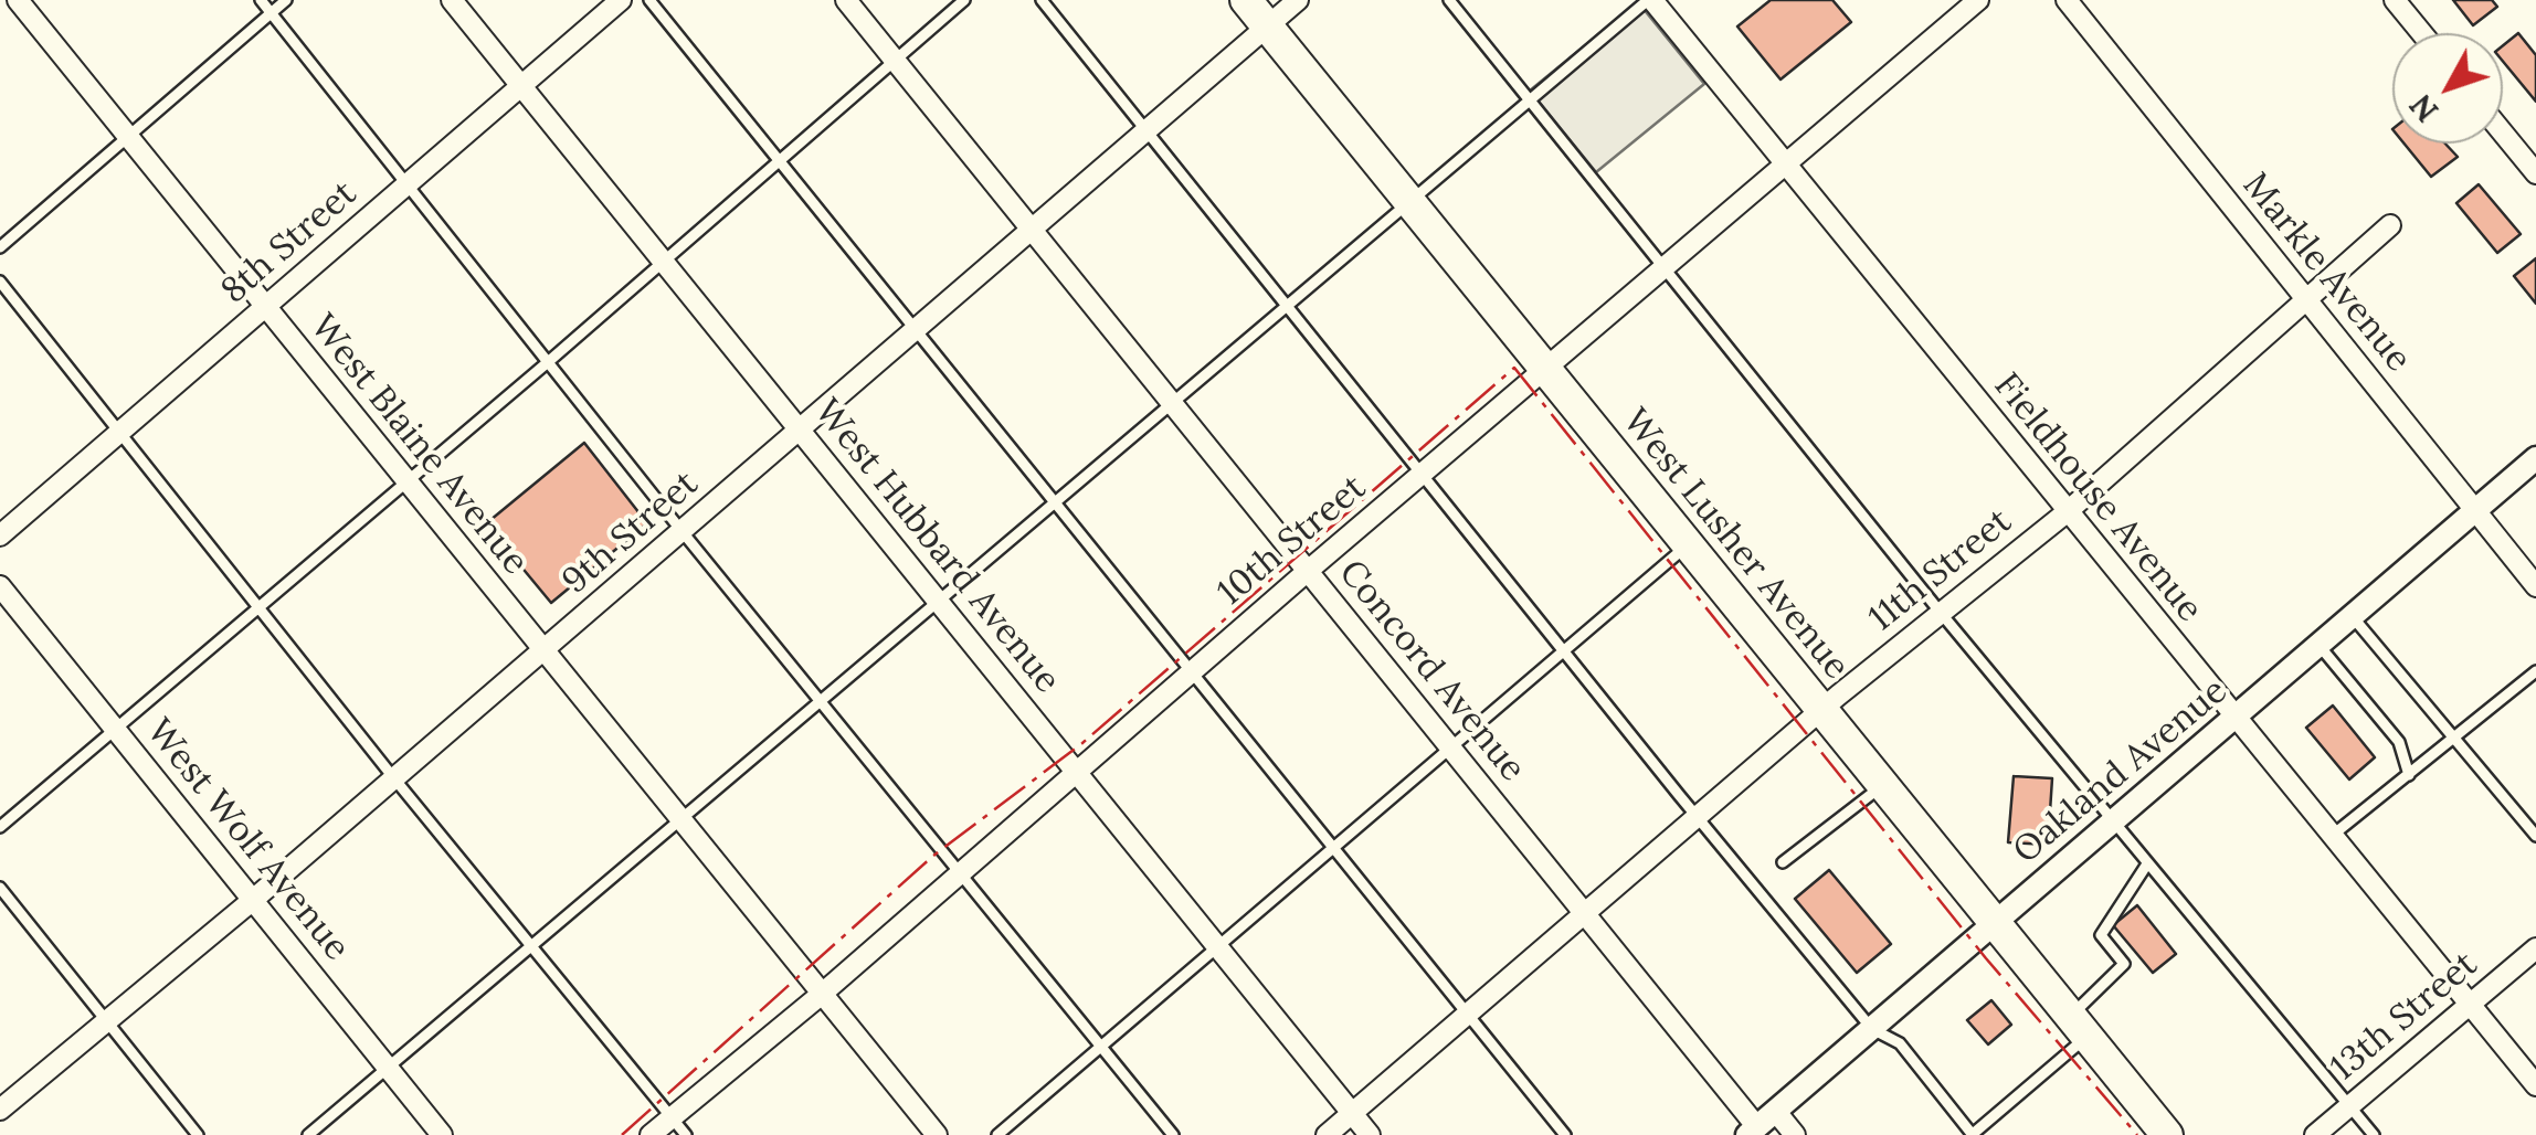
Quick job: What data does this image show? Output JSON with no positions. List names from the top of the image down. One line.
{"streets":{"main road":["West Lusher Avenue"],"street":["8th Street","Markle Avenue","West Blaine Avenue","Fieldhouse Avenue","9th Street","10th Street","West Hubbard Avenue","11th Street","Concord Avenue","Oakland Avenue","West Wolf Avenue","13th Street"]},"crossings":[["8th Street","West Blaine Avenue"],["8th Street","West Hubbard Avenue"],["Markle Avenue","11th Street"],["Markle Avenue","Oakland Avenue"],["West Blaine Avenue","9th Street"],["West Blaine Avenue","10th Street"],["Fieldhouse Avenue","10th Street"],["Fieldhouse Avenue","11th Street"],["Fieldhouse Avenue","Oakland Avenue"],["Fieldhouse Avenue","13th Street"],["9th Street","West Lusher Avenue"],["9th Street","West Hubbard Avenue"],["9th Street","Concord Avenue"],["9th Street","West Wolf Avenue"],["10th Street","West Lusher Avenue"],["10th Street","West Hubbard Avenue"],["10th Street","Concord Avenue"],["West Lusher Avenue","11th Street"],["West Lusher Avenue","Oakland Avenue"],["West Hubbard Avenue","11th Street"],["11th Street","Concord Avenue"],["Concord Avenue","Oakland Avenue"]],"north":"bottom left"}
